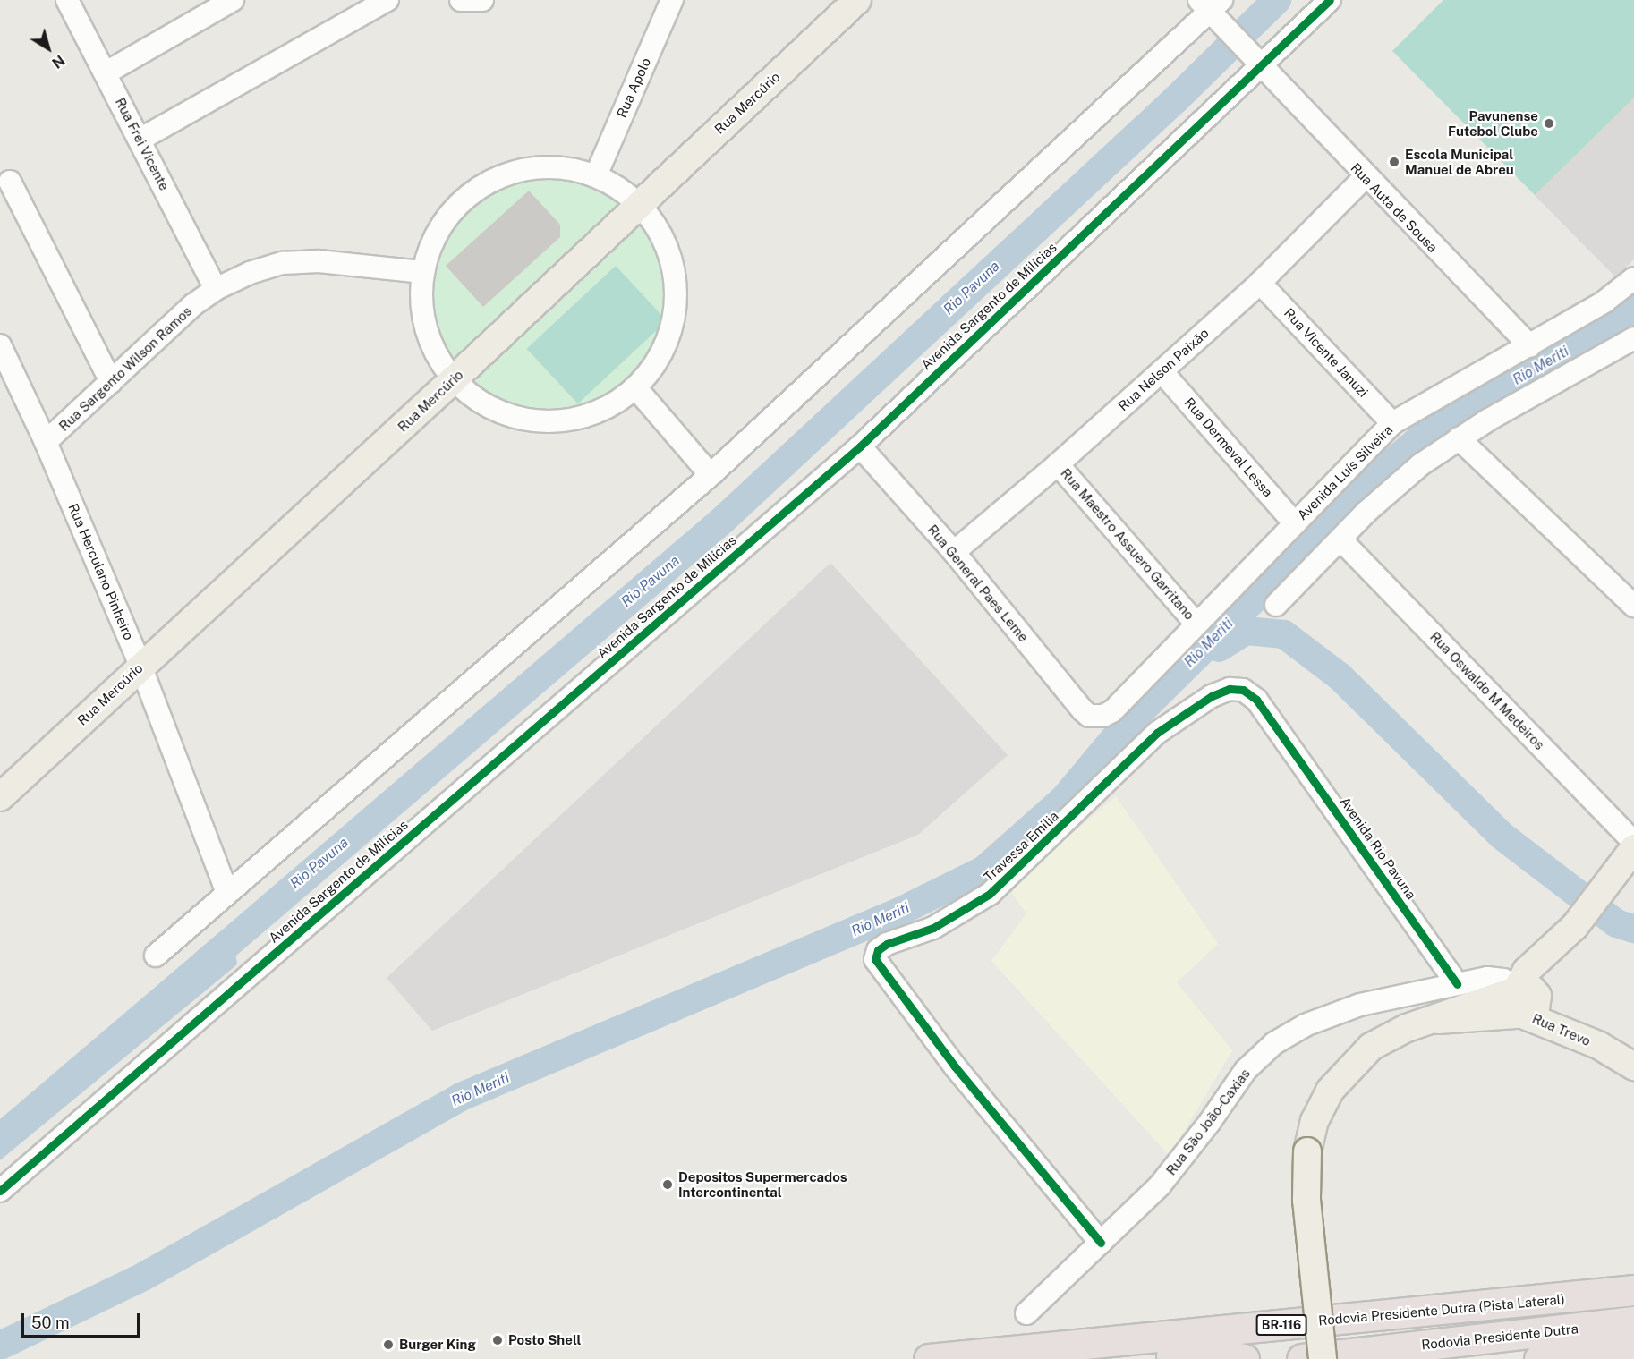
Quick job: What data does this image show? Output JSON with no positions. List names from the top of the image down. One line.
{"streets":{"highway":["Rodovia Presidente Dutra (Pista Lateral)","BR-116","Rodovia Presidente Dutra"],"main road":["Rua Mercúrio","Rua Trevo"],"street":["Rua Apolo","Rua Frei Vicente","Rua Auta de Sousa","Avenida Sargento de Milícias","Rua Vicente Januzi","Rua Sargento Wilson Ramos","Rua Nelson Paixão","Rua Dermeval Lessa","Avenida Luís Silveira","Rua Maestro Assuero Garritano","Rua Herculano Pinheiro","Rua General Paes Leme","Rua Oswaldo M Medeiros","Travessa Emilia","Avenida Rio Pavuna","Rua São João-Caxias"]},"crossings":[["Rua Mercúrio","Rua Herculano Pinheiro"],["Rua Frei Vicente","Rua Sargento Wilson Ramos"],["Rua Auta de Sousa","Avenida Sargento de Milícias"],["Rua Auta de Sousa","Rua Nelson Paixão"],["Rua Auta de Sousa","Avenida Luís Silveira"],["Avenida Sargento de Milícias","Rua General Paes Leme"],["Rua Vicente Januzi","Rua Nelson Paixão"],["Rua Vicente Januzi","Avenida Luís Silveira"],["Rua Sargento Wilson Ramos","Rua Herculano Pinheiro"],["Rua Nelson Paixão","Rua Dermeval Lessa"],["Rua Nelson Paixão","Rua Maestro Assuero Garritano"],["Rua Nelson Paixão","Rua General Paes Leme"],["Rua Dermeval Lessa","Avenida Luís Silveira"],["Avenida Luís Silveira","Rua Maestro Assuero Garritano"],["Avenida Luís Silveira","Rua General Paes Leme"],["Travessa Emilia","Avenida Rio Pavuna"],["Travessa Emilia","Rua São João-Caxias"],["Avenida Rio Pavuna","Rua São João-Caxias"],["Rua Trevo","Rua São João-Caxias"]],"water":["Rio Pavuna","Rio Meriti"],"places":["Pavunense Futebol Clube","Escola Municipal Manuel de Abreu","Depositos Supermercados Intercontinental","Posto Shell","Burger King"],"scale_bar":"50 m","north":"bottom right"}
